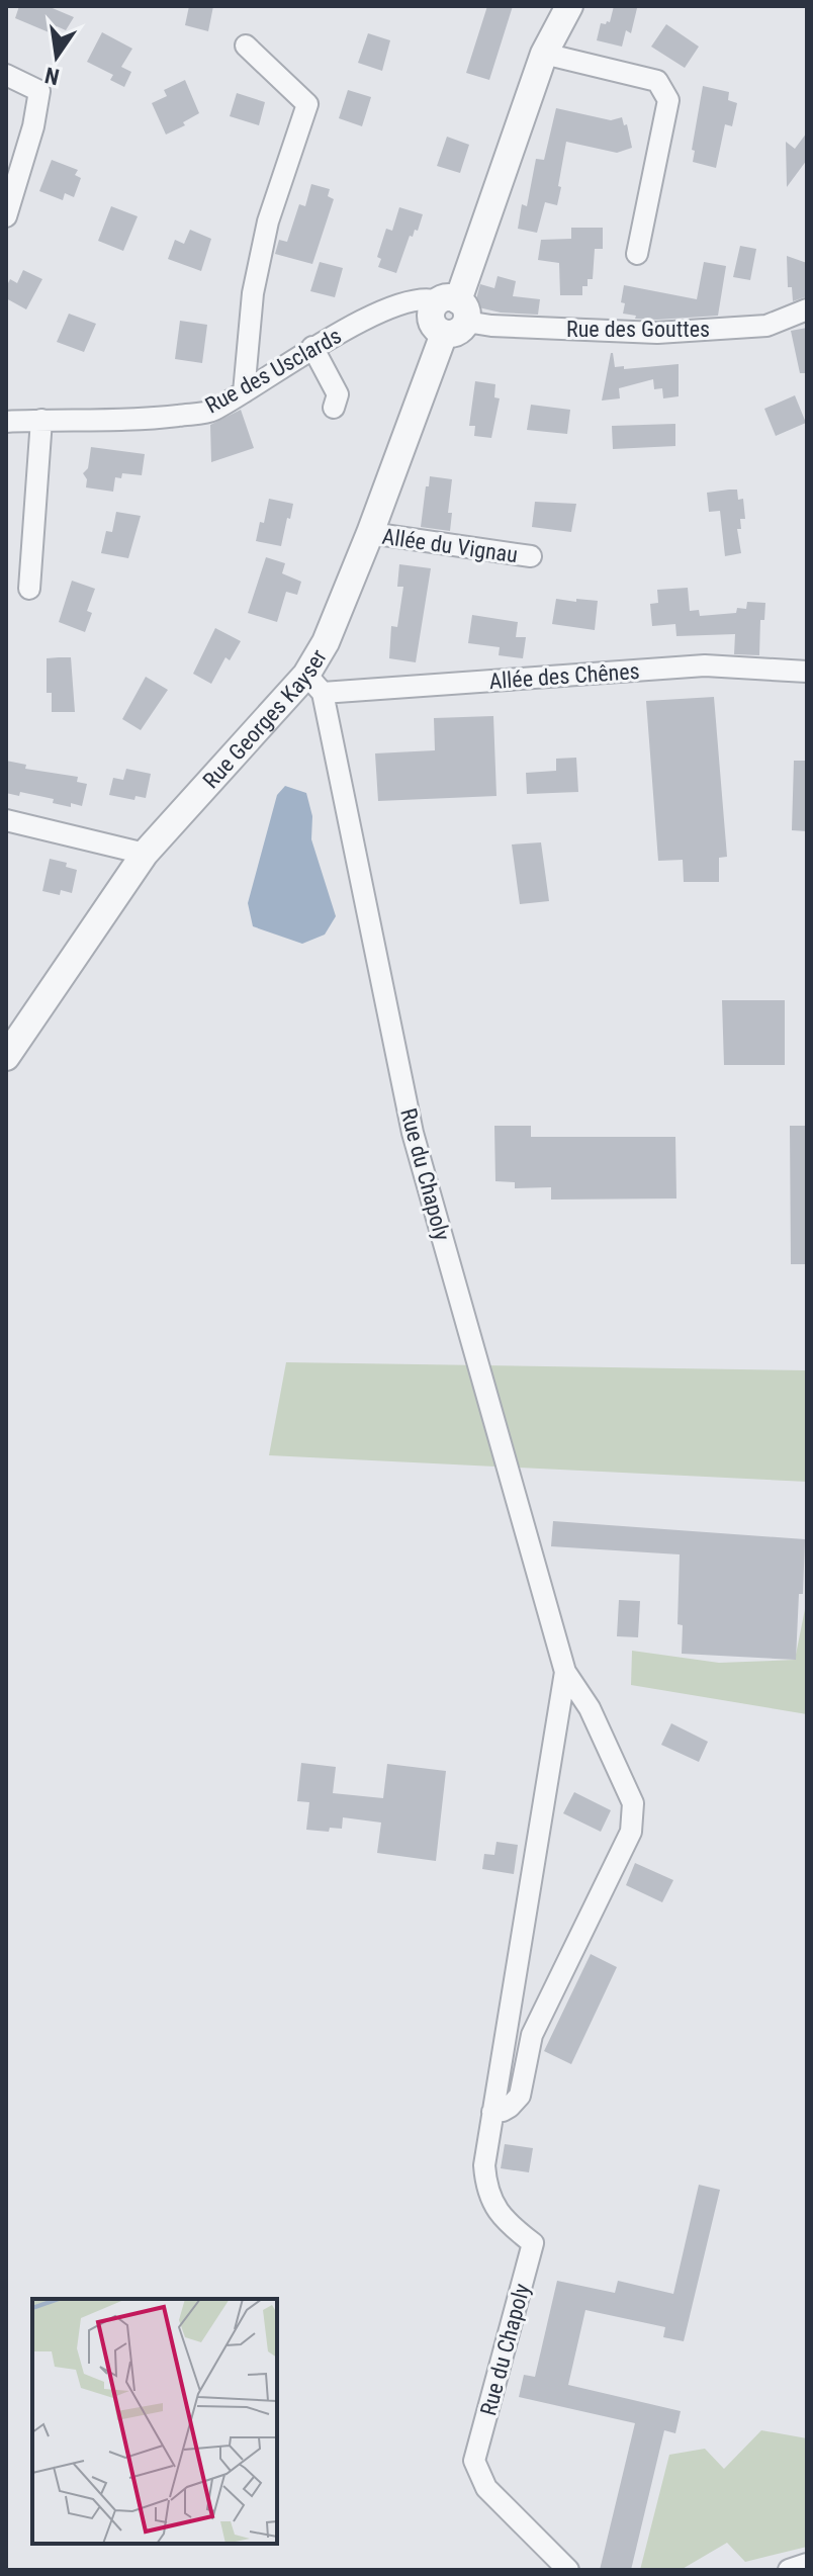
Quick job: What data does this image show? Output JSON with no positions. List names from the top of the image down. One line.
{"streets":{"street":["Rue des Gouttes","Rue des Usclards","Allée du Vignau","Allée des Chênes","Rue Georges Kayser","Rue du Chapoly"]},"crossings":[["Rue des Gouttes","Rue des Usclards"],["Rue des Gouttes","Rue Georges Kayser"],["Rue des Usclards","Rue Georges Kayser"],["Allée du Vignau","Rue Georges Kayser"],["Allée des Chênes","Rue Georges Kayser"],["Allée des Chênes","Rue du Chapoly"],["Rue Georges Kayser","Rue du Chapoly"]],"north":"bottom"}
